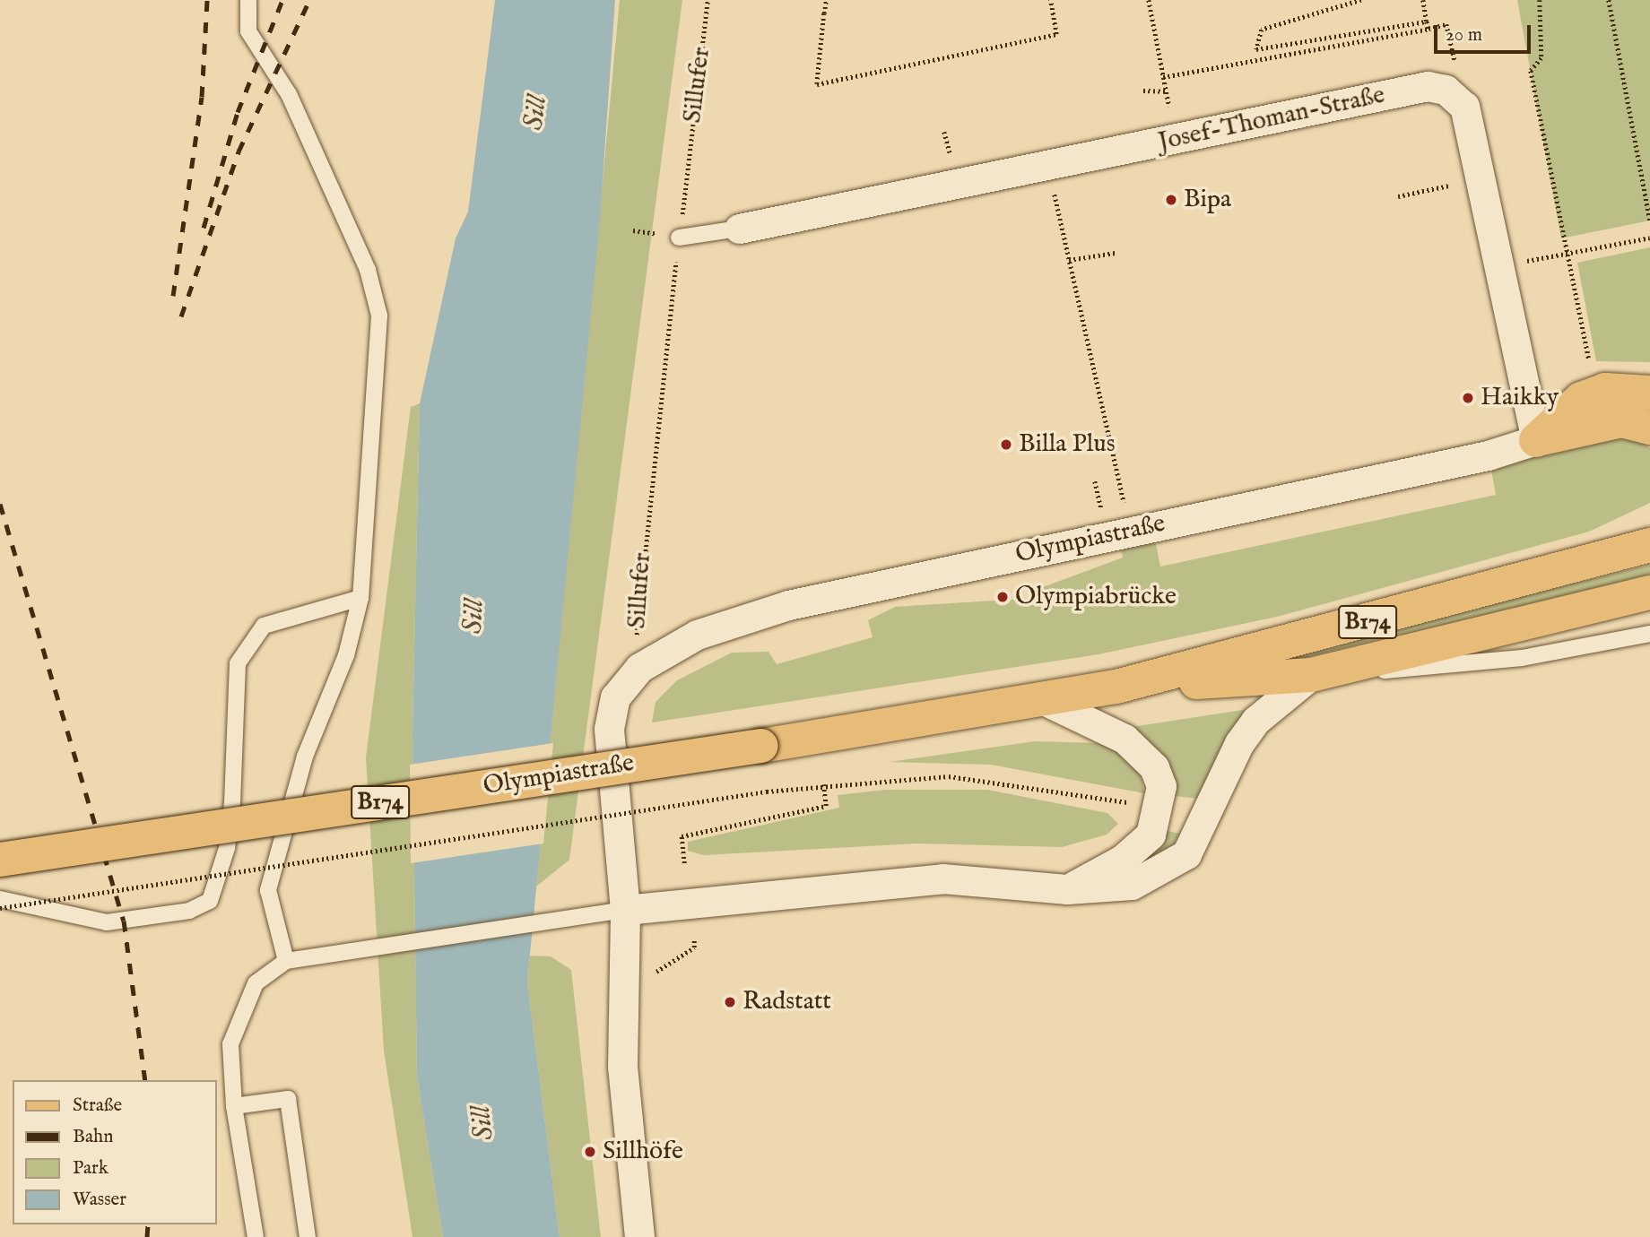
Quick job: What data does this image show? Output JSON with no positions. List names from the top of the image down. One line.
{"streets":{"main road":["Olympiastraße","B174"],"street":["Sillufer","Josef-Thoman-Straße"]},"crossings":[["Sillufer","Olympiastraße"]],"water":["Sill"],"places":["Bipa","Haikky","Billa Plus","Olympiabrücke","Radstatt","Sillhöfe"],"legend":["Straße","Bahn","Park","Wasser"],"scale_bar":"20 m"}
